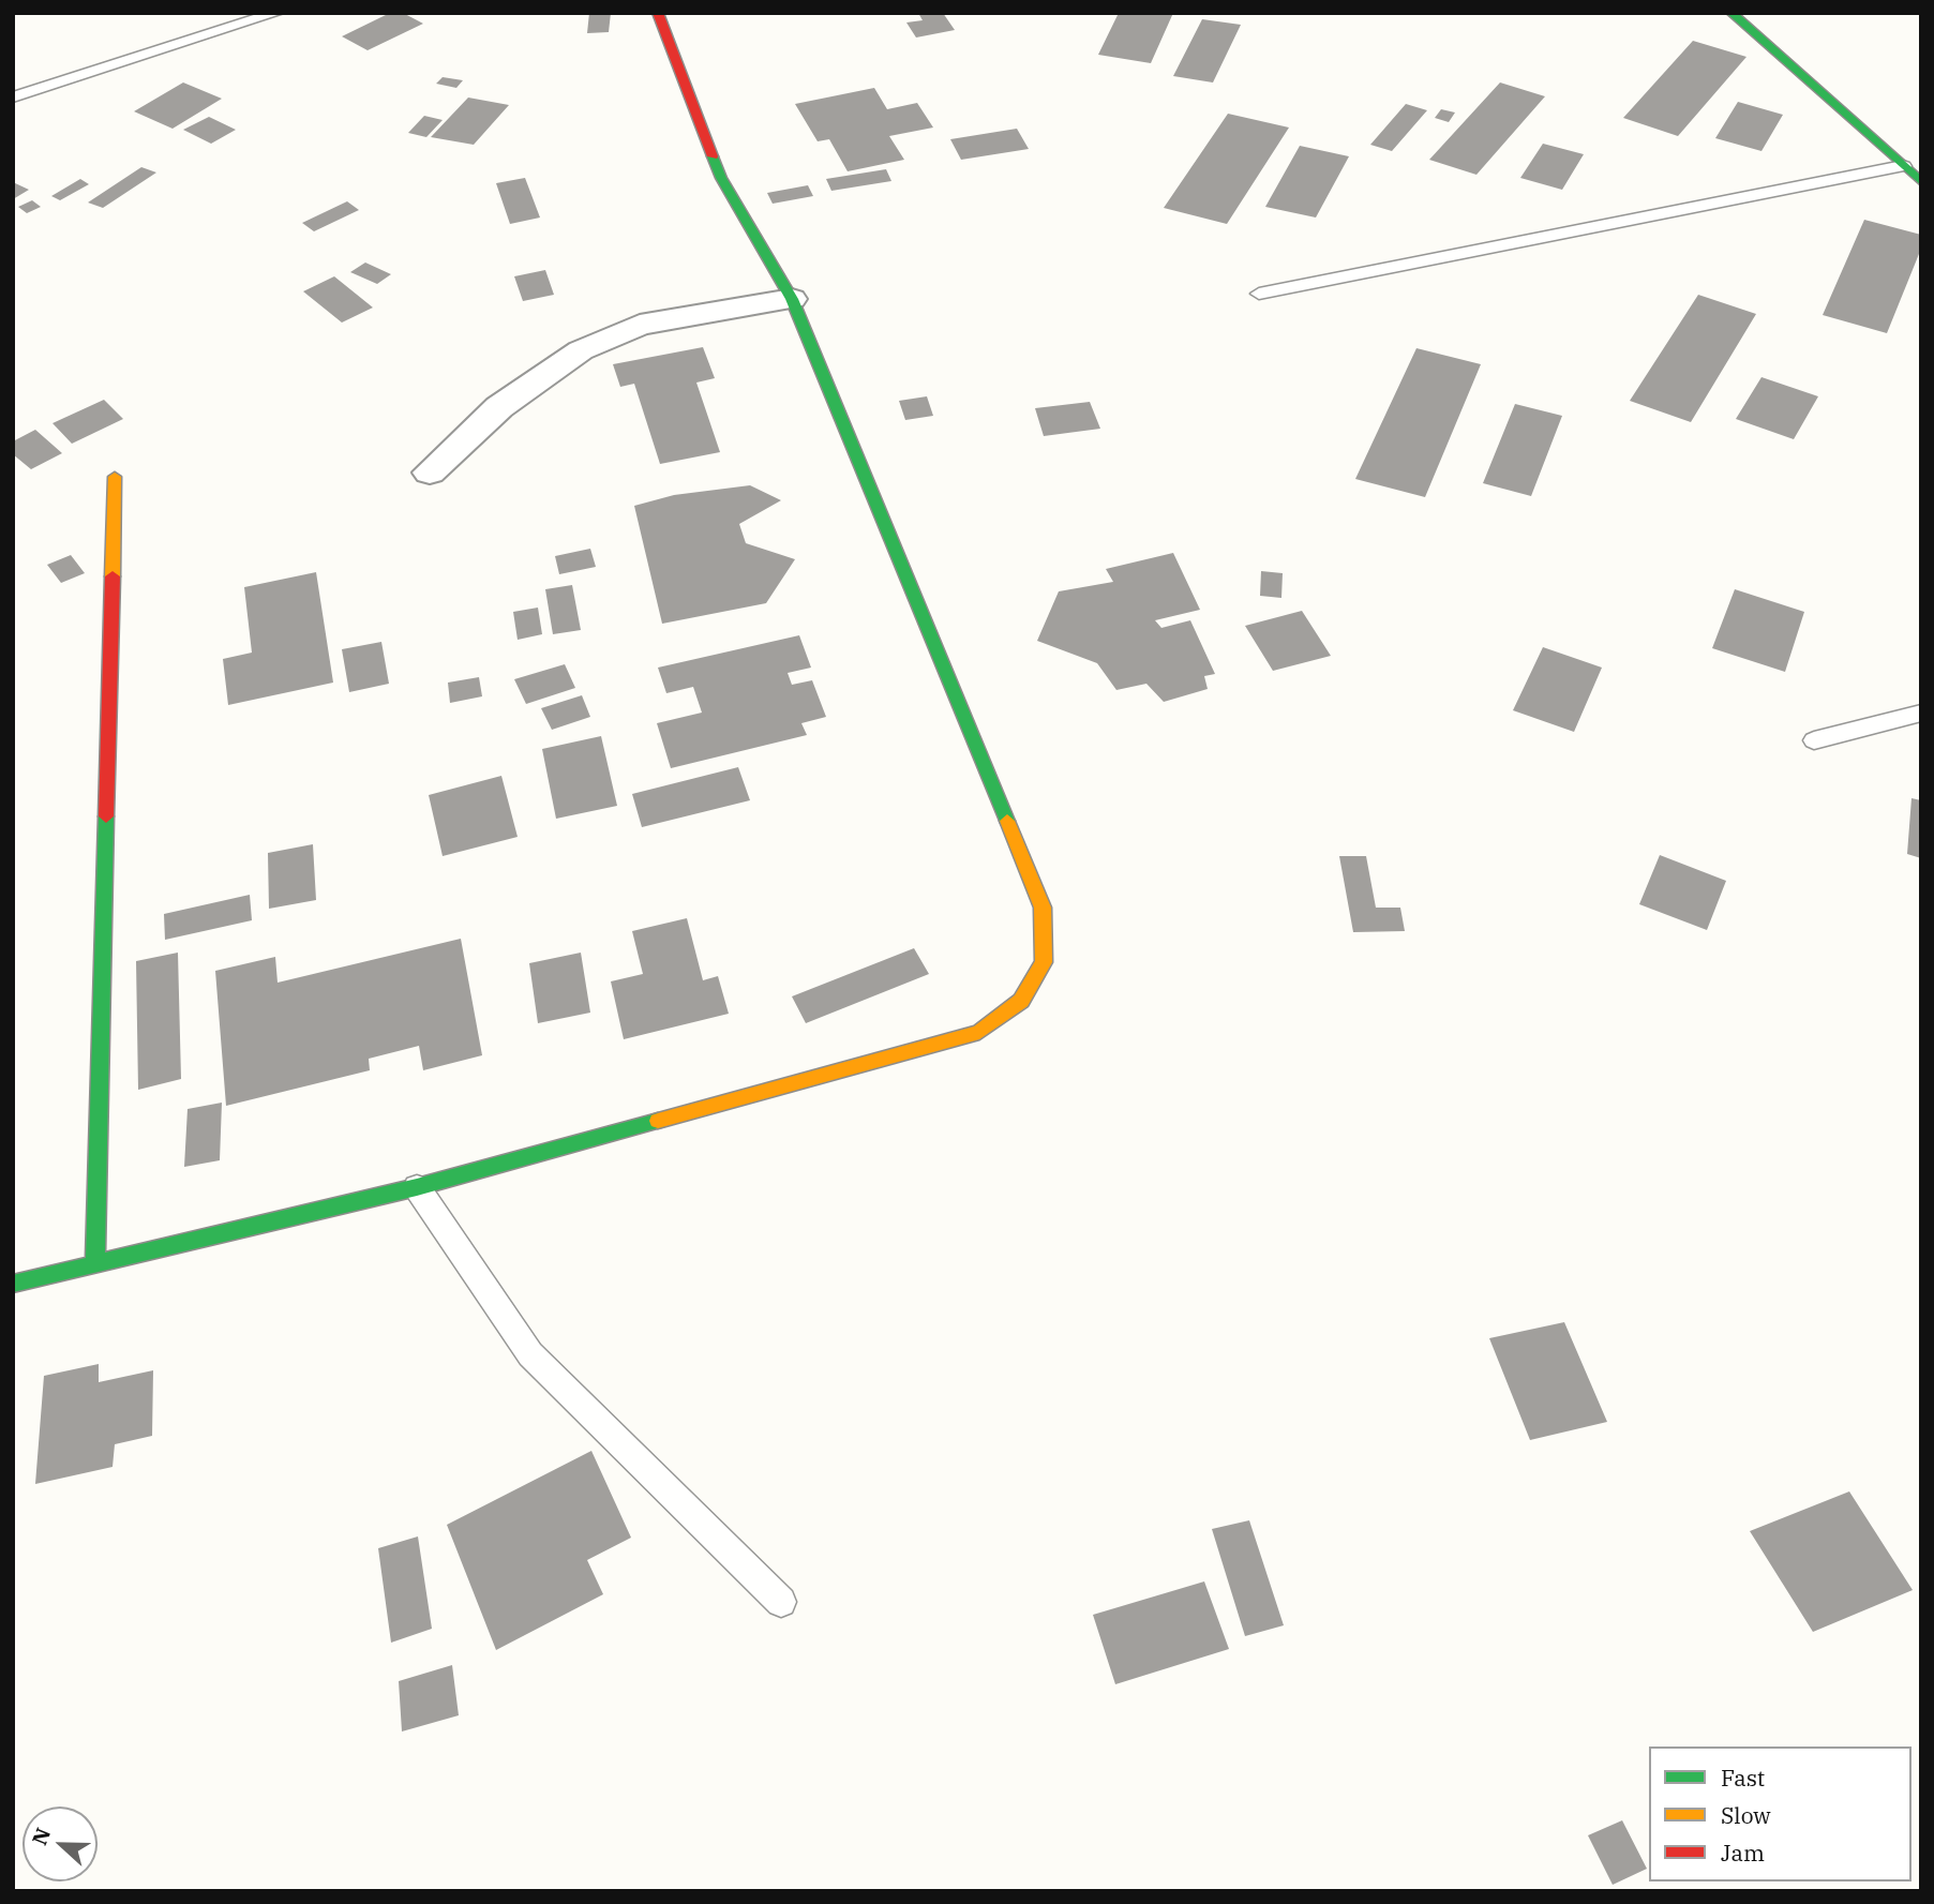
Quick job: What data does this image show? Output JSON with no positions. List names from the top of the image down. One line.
{"legend":["Fast","Slow","Jam"],"north":"left"}
